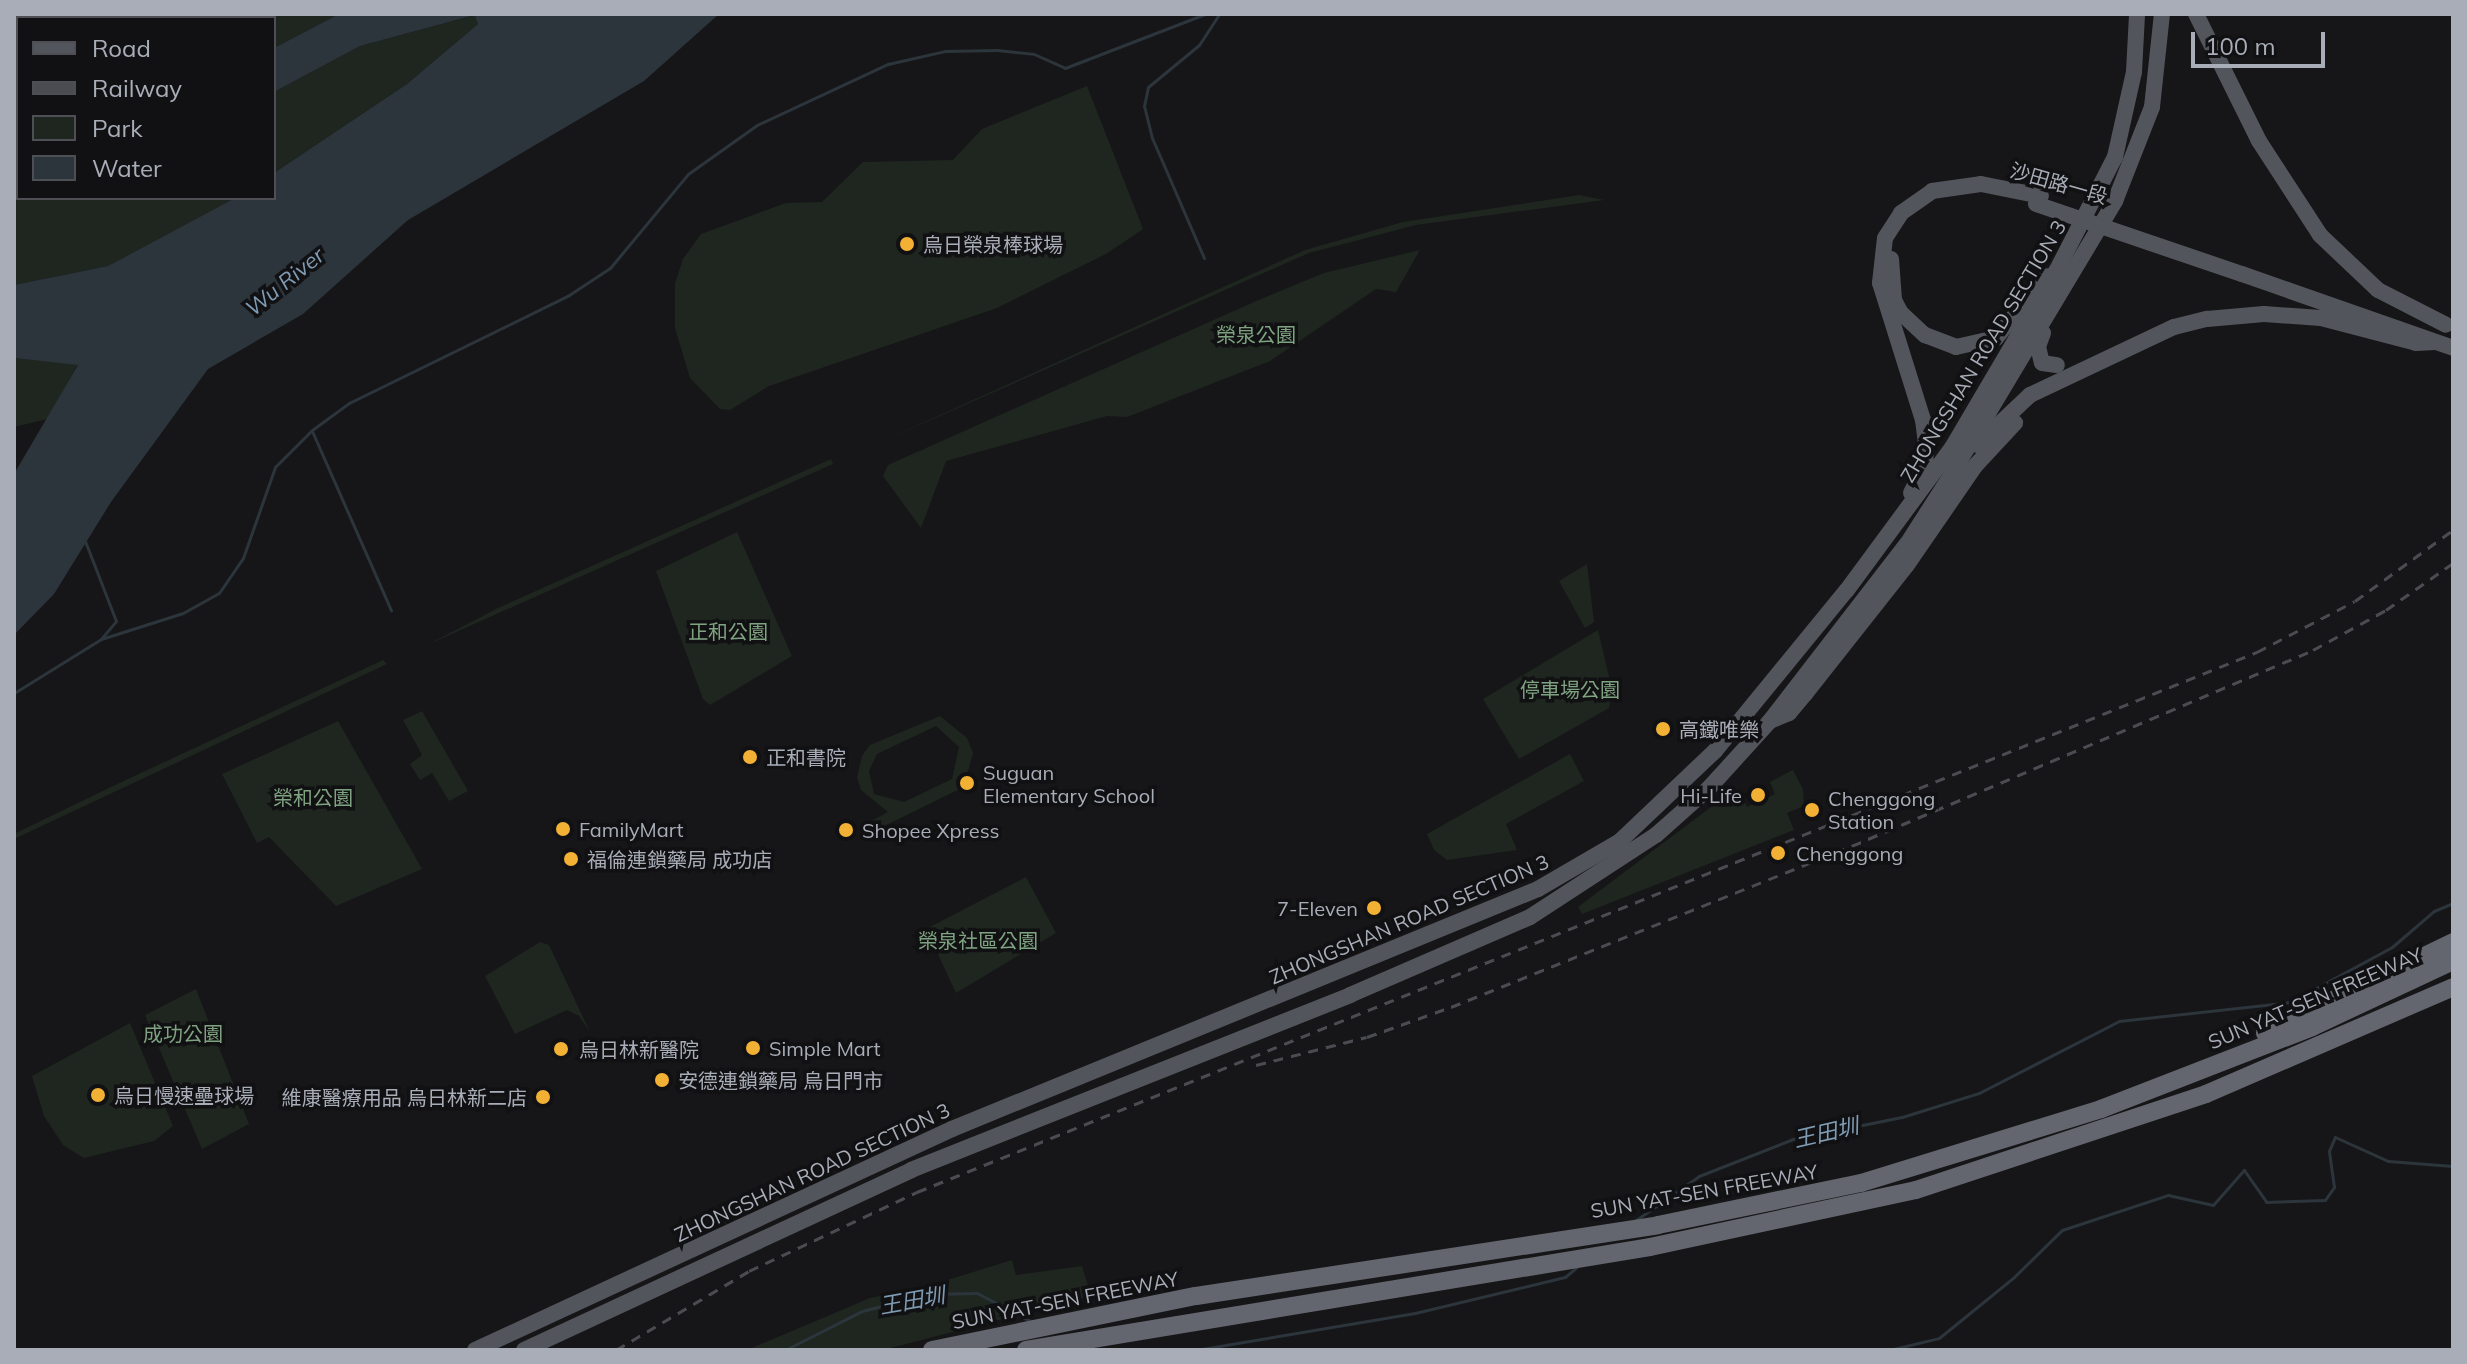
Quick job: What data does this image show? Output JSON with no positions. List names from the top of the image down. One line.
{"streets":{"highway":["SUN YAT-SEN FREEWAY"],"main road":["沙田路一段","ZHONGSHAN ROAD SECTION 3"]},"crossings":[["沙田路一段","ZHONGSHAN ROAD SECTION 3"]],"water":["Wu River","王田圳"],"parks":["榮泉公園","正和公園","停車場公園","榮和公園","榮泉社區公園","成功公園"],"places":["烏日榮泉棒球場","高鐵唯樂","正和書院","Suguan Elementary School","Hi-Life","Chenggong Station","FamilyMart","Shopee Xpress","Chenggong","福倫連鎖藥局 成功店","7-Eleven","Simple Mart","烏日林新醫院","安德連鎖藥局 烏日門市","烏日慢速壘球場","維康醫療用品 烏日林新二店"],"legend":["Road","Railway","Park","Water"],"scale_bar":"100 m"}
